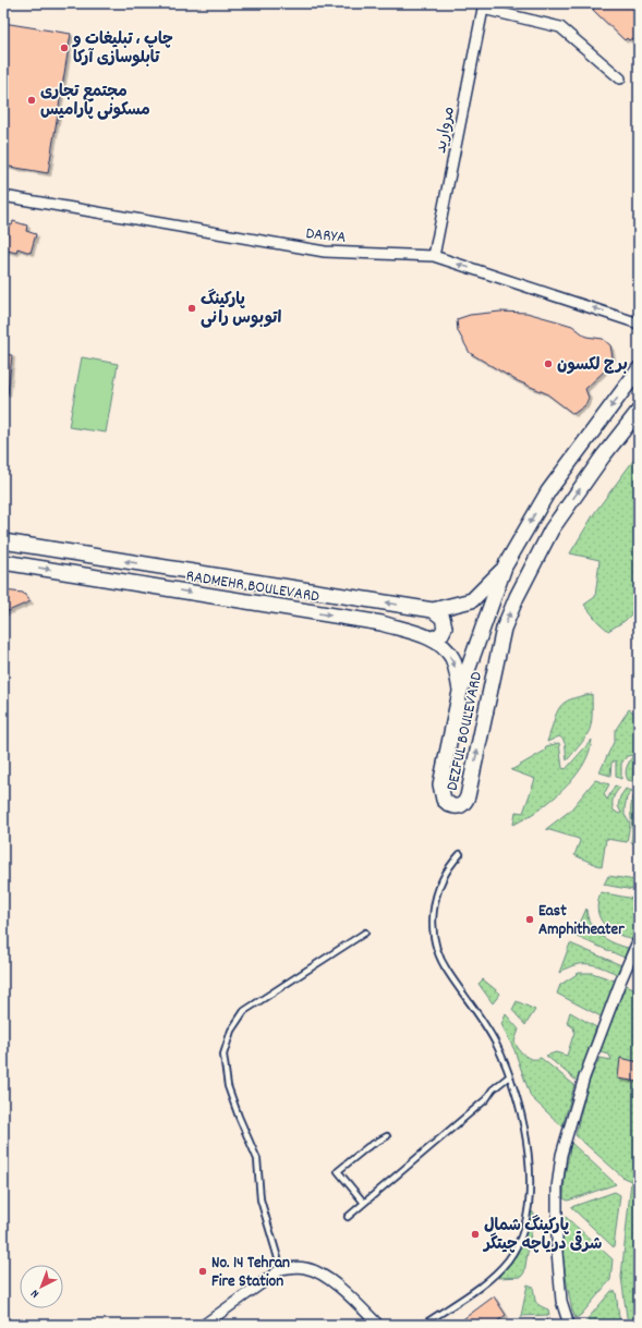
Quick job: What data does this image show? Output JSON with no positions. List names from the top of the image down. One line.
{"streets":{"street":["مروارید","DARYA","RADMEHR BOULEVARD","DEZFUL BOULEVARD"]},"crossings":[["مروارید","DARYA"],["RADMEHR BOULEVARD","DEZFUL BOULEVARD"]],"places":["چاپ ، تبلیغات و تابلوسازی آرکا","مجتمع تجاری مسکونی پارامیس","پارکینگ اتوبوس رانی","برج لکسون","East Amphitheater","پارکینگ شمال شرقی دریاچه چیتگر","No. 14 Tehran Fire Station"],"north":"bottom left"}
